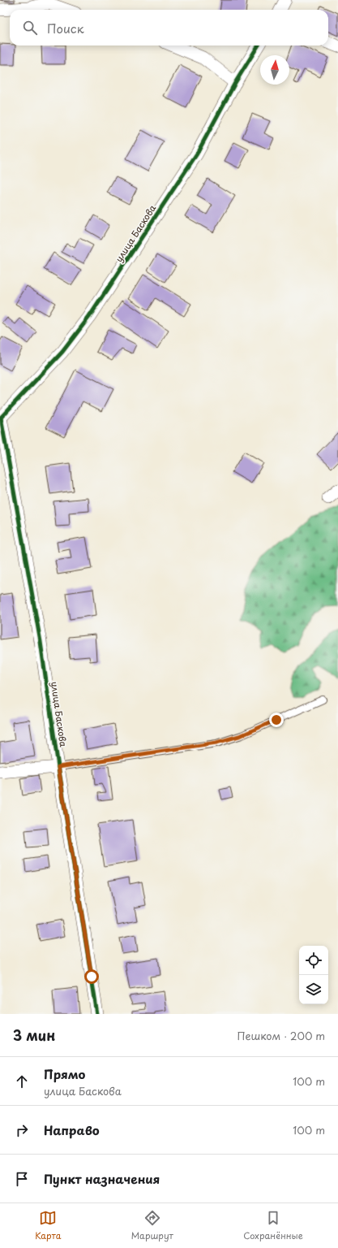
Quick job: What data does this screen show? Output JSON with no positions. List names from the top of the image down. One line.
{"streets":{"street":["улица Баскова"]},"north":"top","page":{"search":"Поиск","heading":["3 мин","Пешком · 200 m"],"list":[["Прямо","улица Баскова","100 m"],["Направо","100 m"],"Пункт назначения"],"nav":["Карта","Маршрут","Сохранённые"]}}
